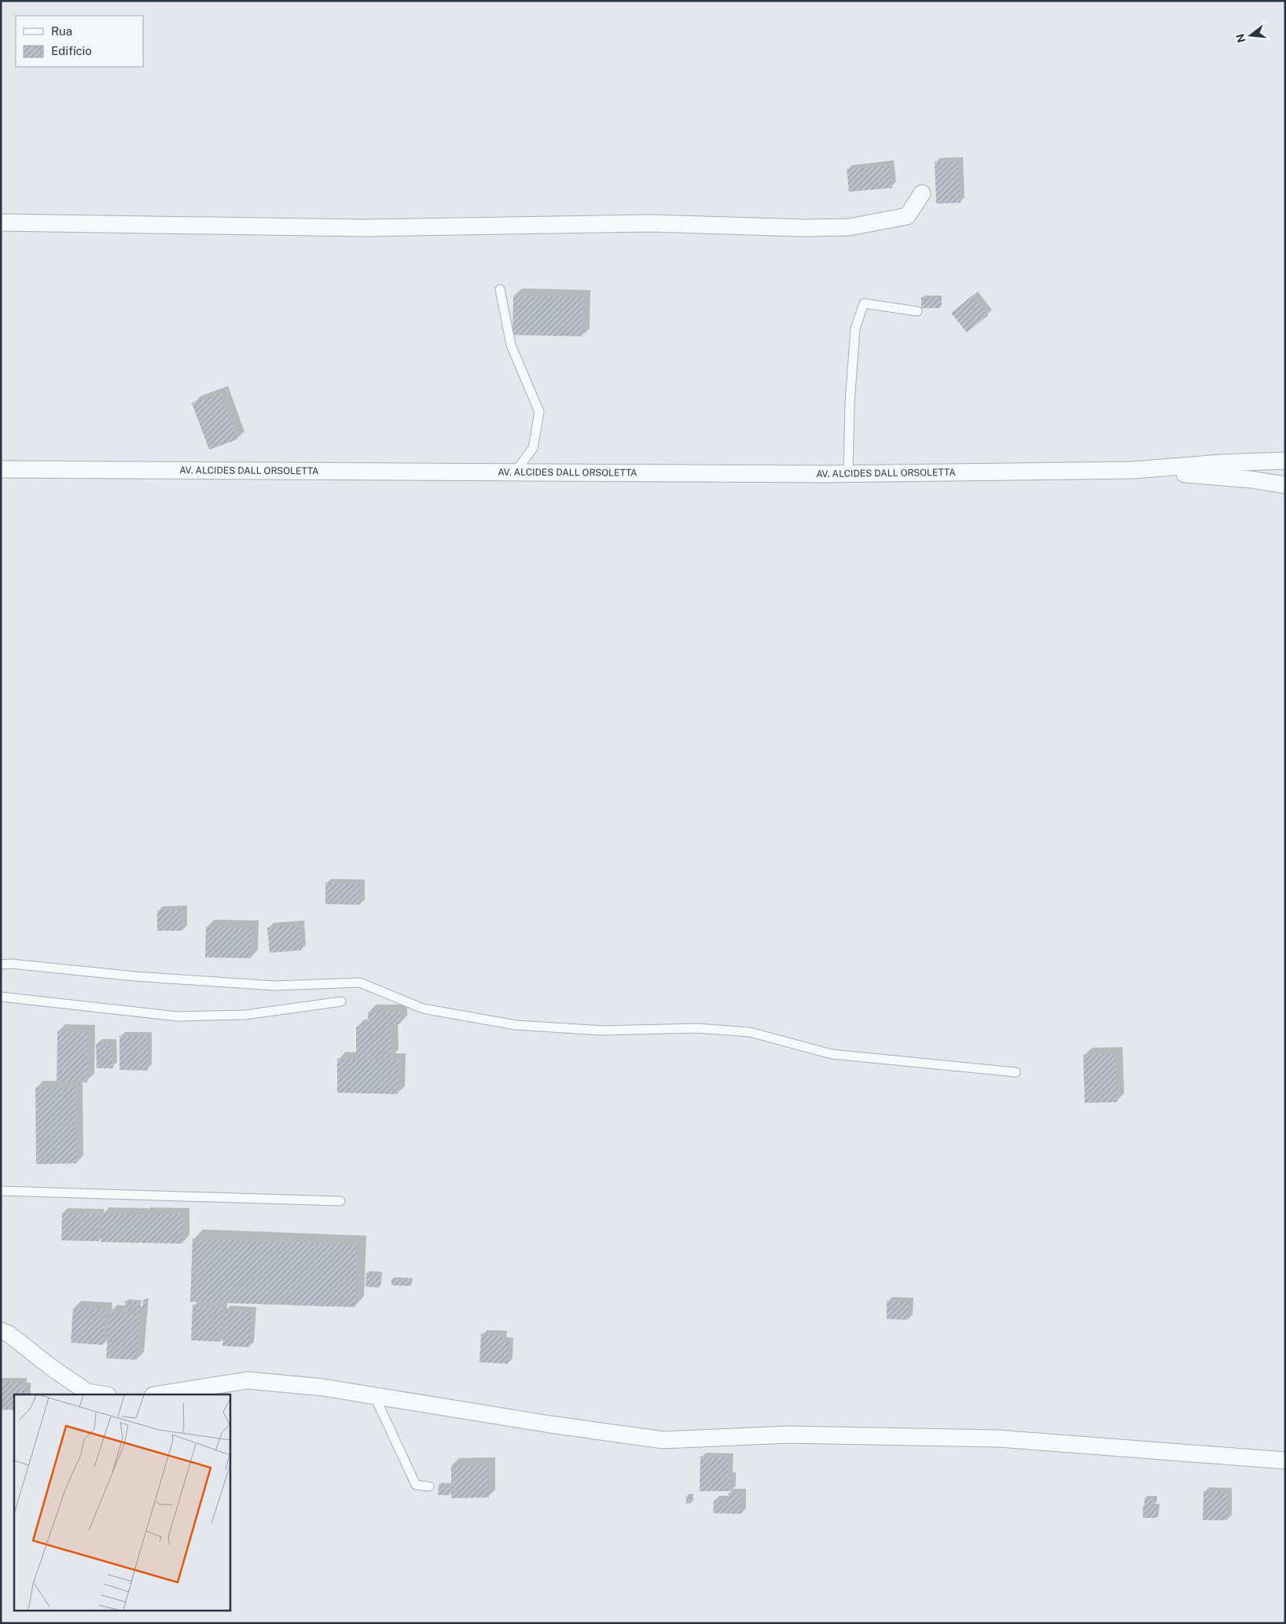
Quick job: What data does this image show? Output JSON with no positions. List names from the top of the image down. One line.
{"streets":{"street":["AV. ALCIDES DALL ORSOLETTA"]},"legend":["Rua","Edifício"],"north":"left"}
